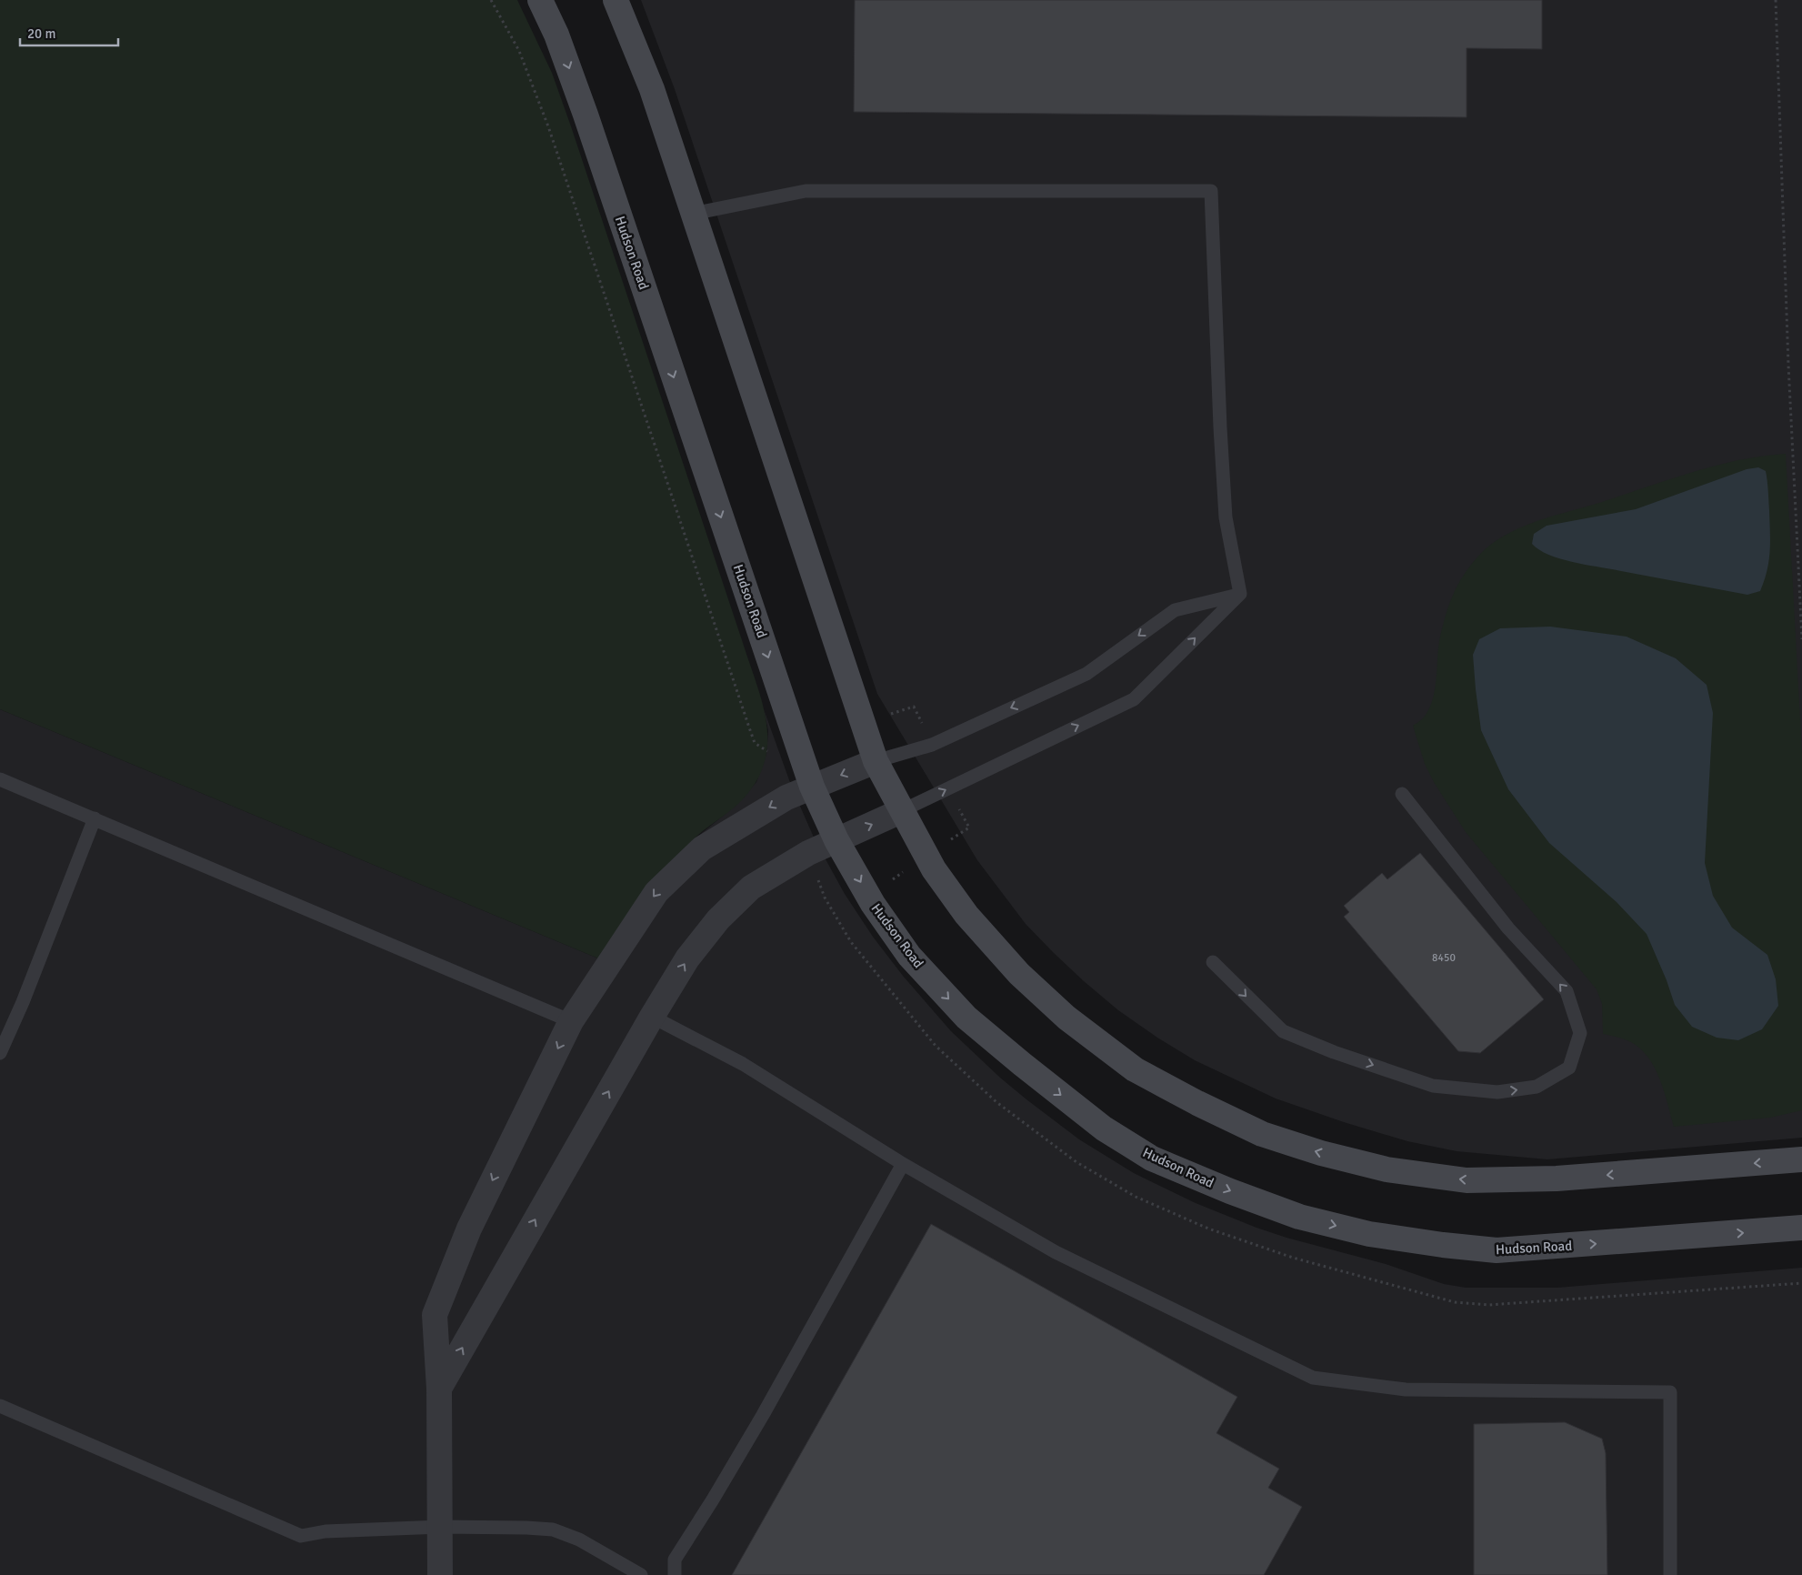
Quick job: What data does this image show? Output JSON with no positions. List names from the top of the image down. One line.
{"streets":{"street":["Hudson Road"]},"one_way":["Hudson Road"],"house_numbers":["8450"],"scale_bar":"20 m"}
